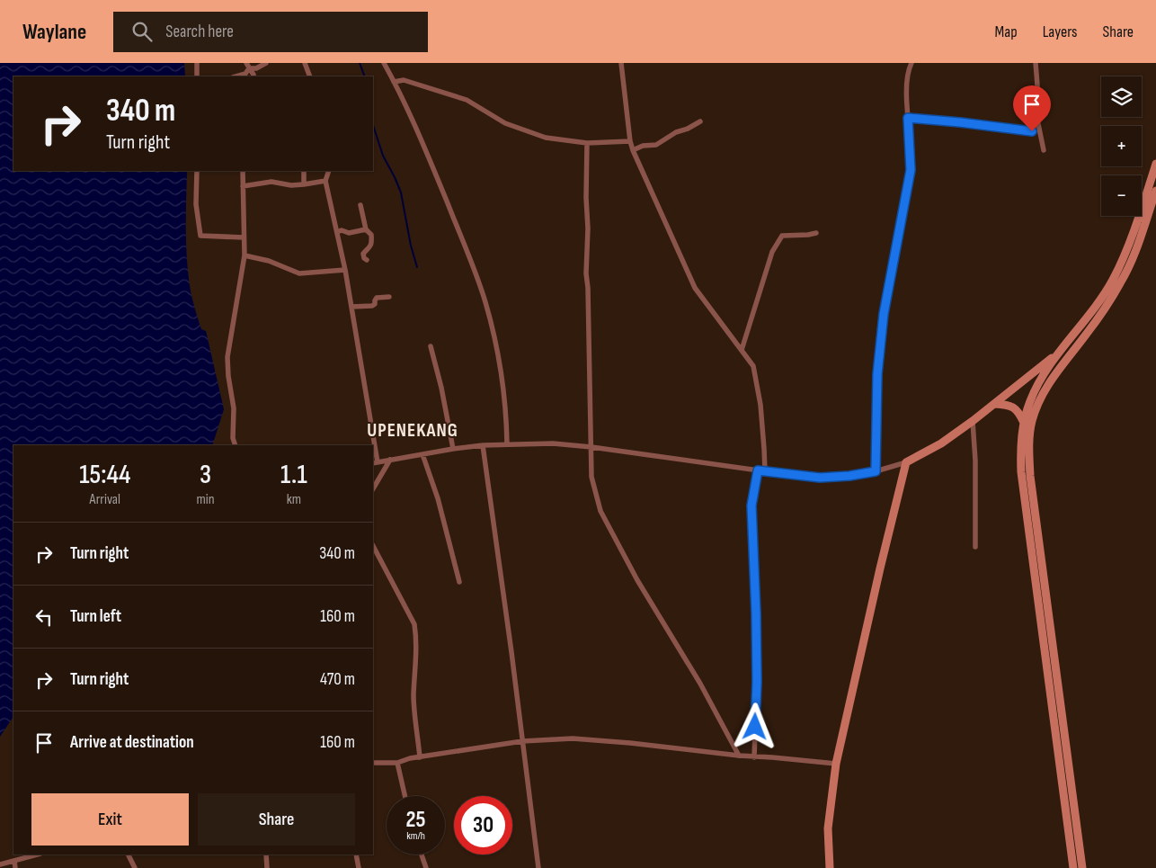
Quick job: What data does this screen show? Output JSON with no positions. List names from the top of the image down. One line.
{"districts":["UPENEKANG"],"page":{"header":"Waylane","search":"Search here","nav":["Map","Layers","Share"],"map_buttons":["+","−"],"turn":["340 m","Turn right"],"eta":["15:44","Arrival","3","min","1.1","km"],"list":[{"name":"Turn right","value":"340 m"},{"name":"Turn left","value":"160 m"},{"name":"Turn right","value":"470 m"},{"name":"Arrive at destination","value":"160 m"}],"buttons":["Exit","Share"],"speed":"25 km/h","limit":"30"}}
